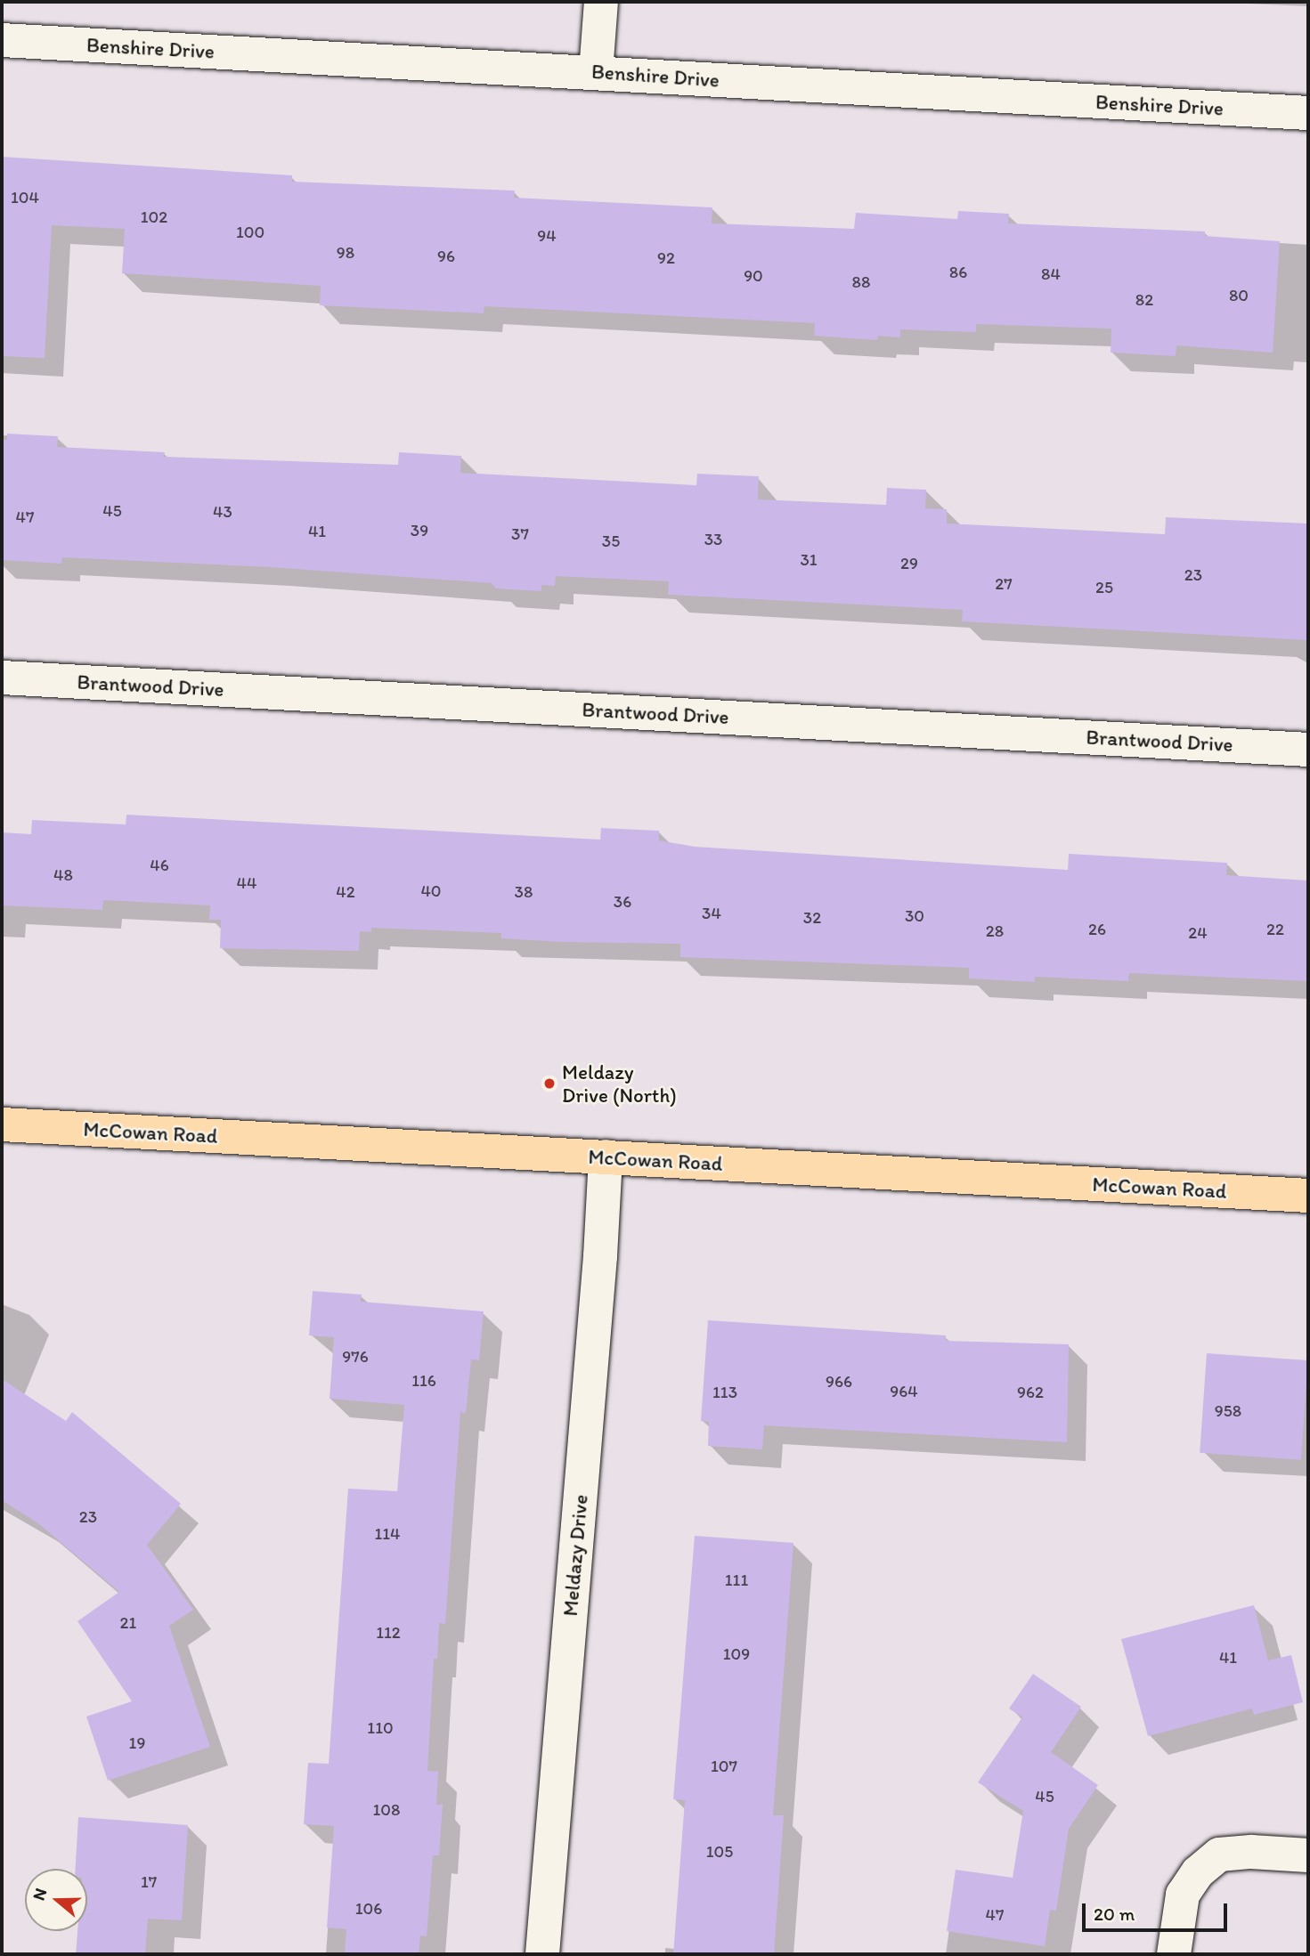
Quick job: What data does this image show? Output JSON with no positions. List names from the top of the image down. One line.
{"streets":{"main road":["McCowan Road"],"street":["Benshire Drive","Brantwood Drive","Meldazy Drive"]},"crossings":[["McCowan Road","Meldazy Drive"]],"places":["Meldazy Drive (North)"],"house_numbers":["104","102","100","94","98","96","92","86","84","90","88","80","82","45","43","47","39","41","37","33","35","31","29","23","27","25","46","48","44","40","42","38","36","34","30","32","26","22","28","24","976","116","966","964","113","962","958","23","114","111","21","112","109","41","110","19","107","45","108","105","17","106","47"],"scale_bar":"20 m","north":"left"}
